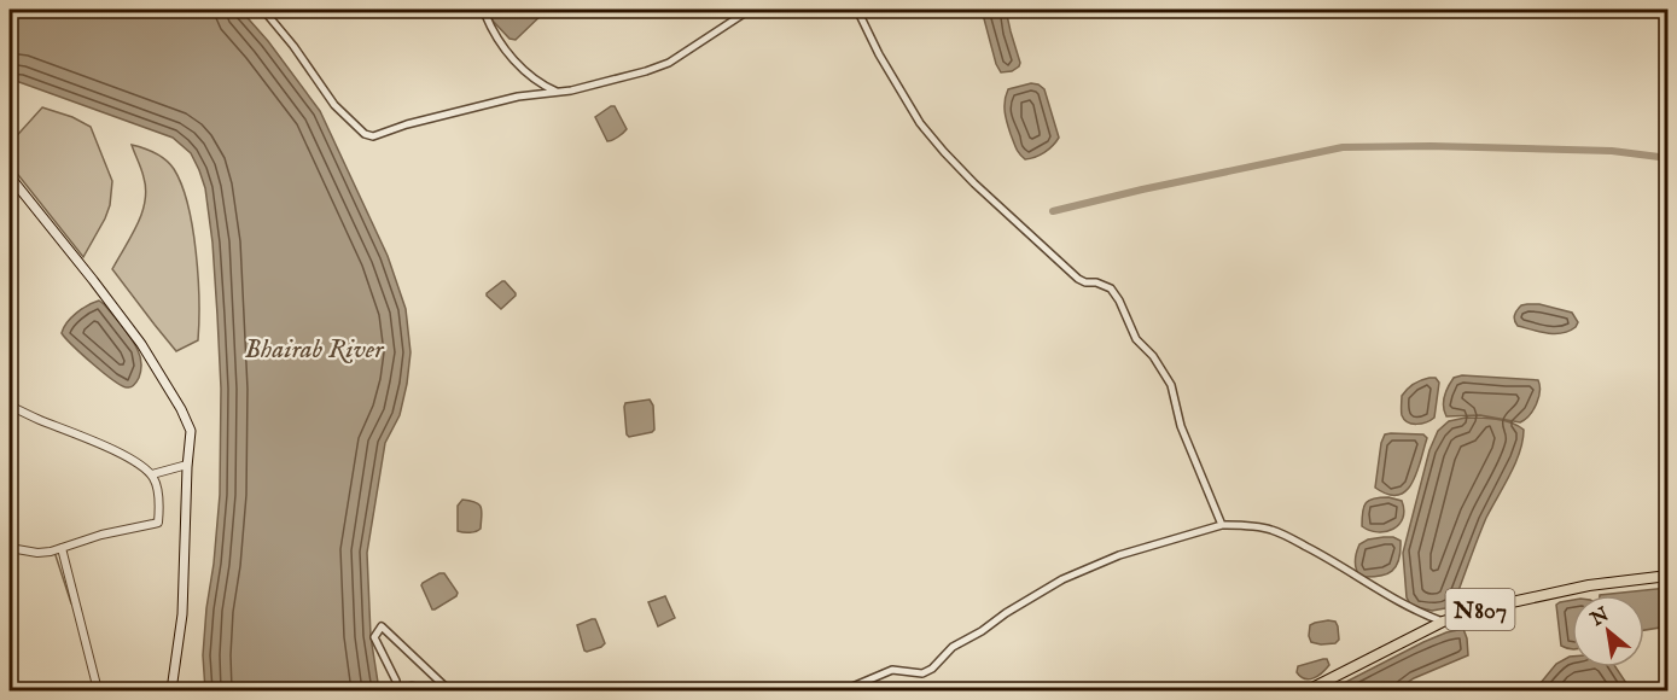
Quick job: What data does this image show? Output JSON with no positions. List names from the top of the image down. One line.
{"streets":{"highway":["N807"]},"water":["Bhairab River"],"north":"top left"}
